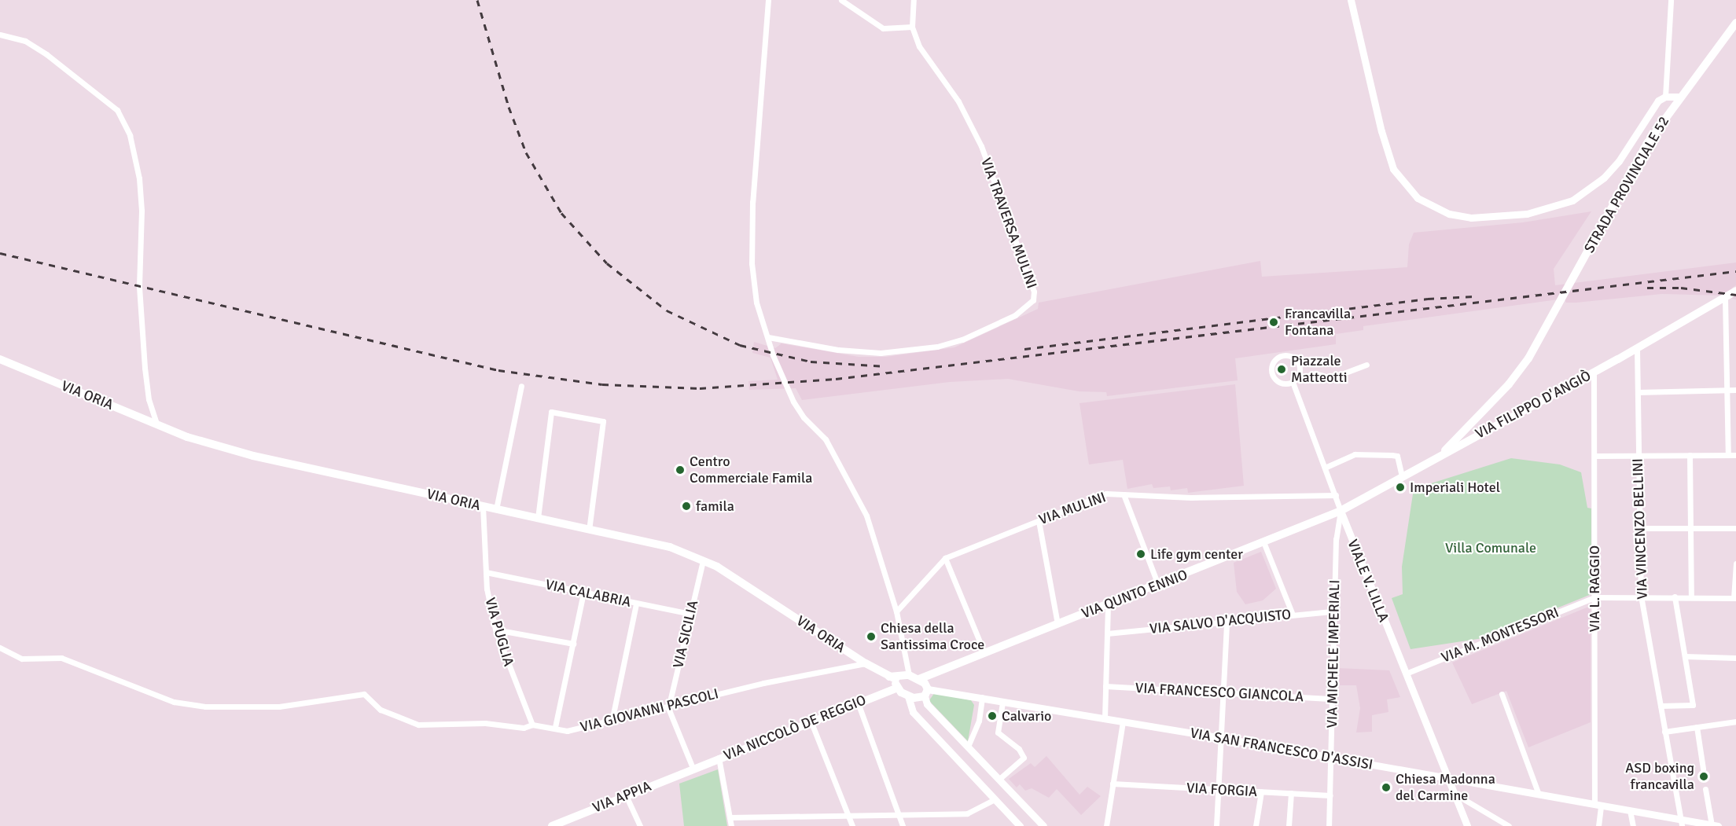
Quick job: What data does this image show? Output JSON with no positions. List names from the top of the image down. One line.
{"streets":{"main road":["STRADA PROVINCIALE 52","VIA ORIA","VIA FILIPPO D'ANGIÒ","VIA QUNTO ENNIO","VIA NICCOLÒ DE REGGIO","VIA APPIA"],"street":["VIA TRAVERSA MULINI","VIA MULINI","VIA VINCENZO BELLINI","VIALE V. LILLA","VIA L. RAGGIO","VIA CALABRIA","VIA SALVO D'ACQUISTO","VIA PUGLIA","VIA SICILIA","VIA M. MONTESSORI","VIA MICHELE IMPERIALI","VIA FRANCESCO GIANCOLA","VIA GIOVANNI PASCOLI","VIA SAN FRANCESCO D'ASSISI","VIA FORGIA"]},"crossings":[["STRADA PROVINCIALE 52","VIA FILIPPO D'ANGIÒ"],["VIA ORIA","VIA PUGLIA"],["VIA ORIA","VIA SICILIA"],["VIA ORIA","VIA GIOVANNI PASCOLI"],["VIA FILIPPO D'ANGIÒ","VIA VINCENZO BELLINI"],["VIA FILIPPO D'ANGIÒ","VIALE V. LILLA"],["VIA FILIPPO D'ANGIÒ","VIA L. RAGGIO"],["VIA FILIPPO D'ANGIÒ","VIA QUNTO ENNIO"],["VIA FILIPPO D'ANGIÒ","VIA MICHELE IMPERIALI"],["VIA MULINI","VIALE V. LILLA"],["VIA VINCENZO BELLINI","VIA SAN FRANCESCO D'ASSISI"],["VIALE V. LILLA","VIA QUNTO ENNIO"],["VIALE V. LILLA","VIA M. MONTESSORI"],["VIALE V. LILLA","VIA MICHELE IMPERIALI"],["VIALE V. LILLA","VIA SAN FRANCESCO D'ASSISI"],["VIA L. RAGGIO","VIA M. MONTESSORI"],["VIA L. RAGGIO","VIA SAN FRANCESCO D'ASSISI"],["VIA CALABRIA","VIA PUGLIA"],["VIA CALABRIA","VIA SICILIA"],["VIA QUNTO ENNIO","VIA MICHELE IMPERIALI"],["VIA SALVO D'ACQUISTO","VIA MICHELE IMPERIALI"],["VIA PUGLIA","VIA GIOVANNI PASCOLI"],["VIA SICILIA","VIA GIOVANNI PASCOLI"],["VIA MICHELE IMPERIALI","VIA FRANCESCO GIANCOLA"],["VIA MICHELE IMPERIALI","VIA SAN FRANCESCO D'ASSISI"],["VIA MICHELE IMPERIALI","VIA FORGIA"],["VIA NICCOLÒ DE REGGIO","VIA APPIA"]],"parks":["Villa Comunale"],"places":["Francavilla Fontana","Piazzale Matteotti","Centro Commerciale Famila","Imperiali Hotel","famila","Life gym center","Chiesa della Santissima Croce","Calvario","ASD boxing francavilla","Chiesa Madonna del Carmine"]}
